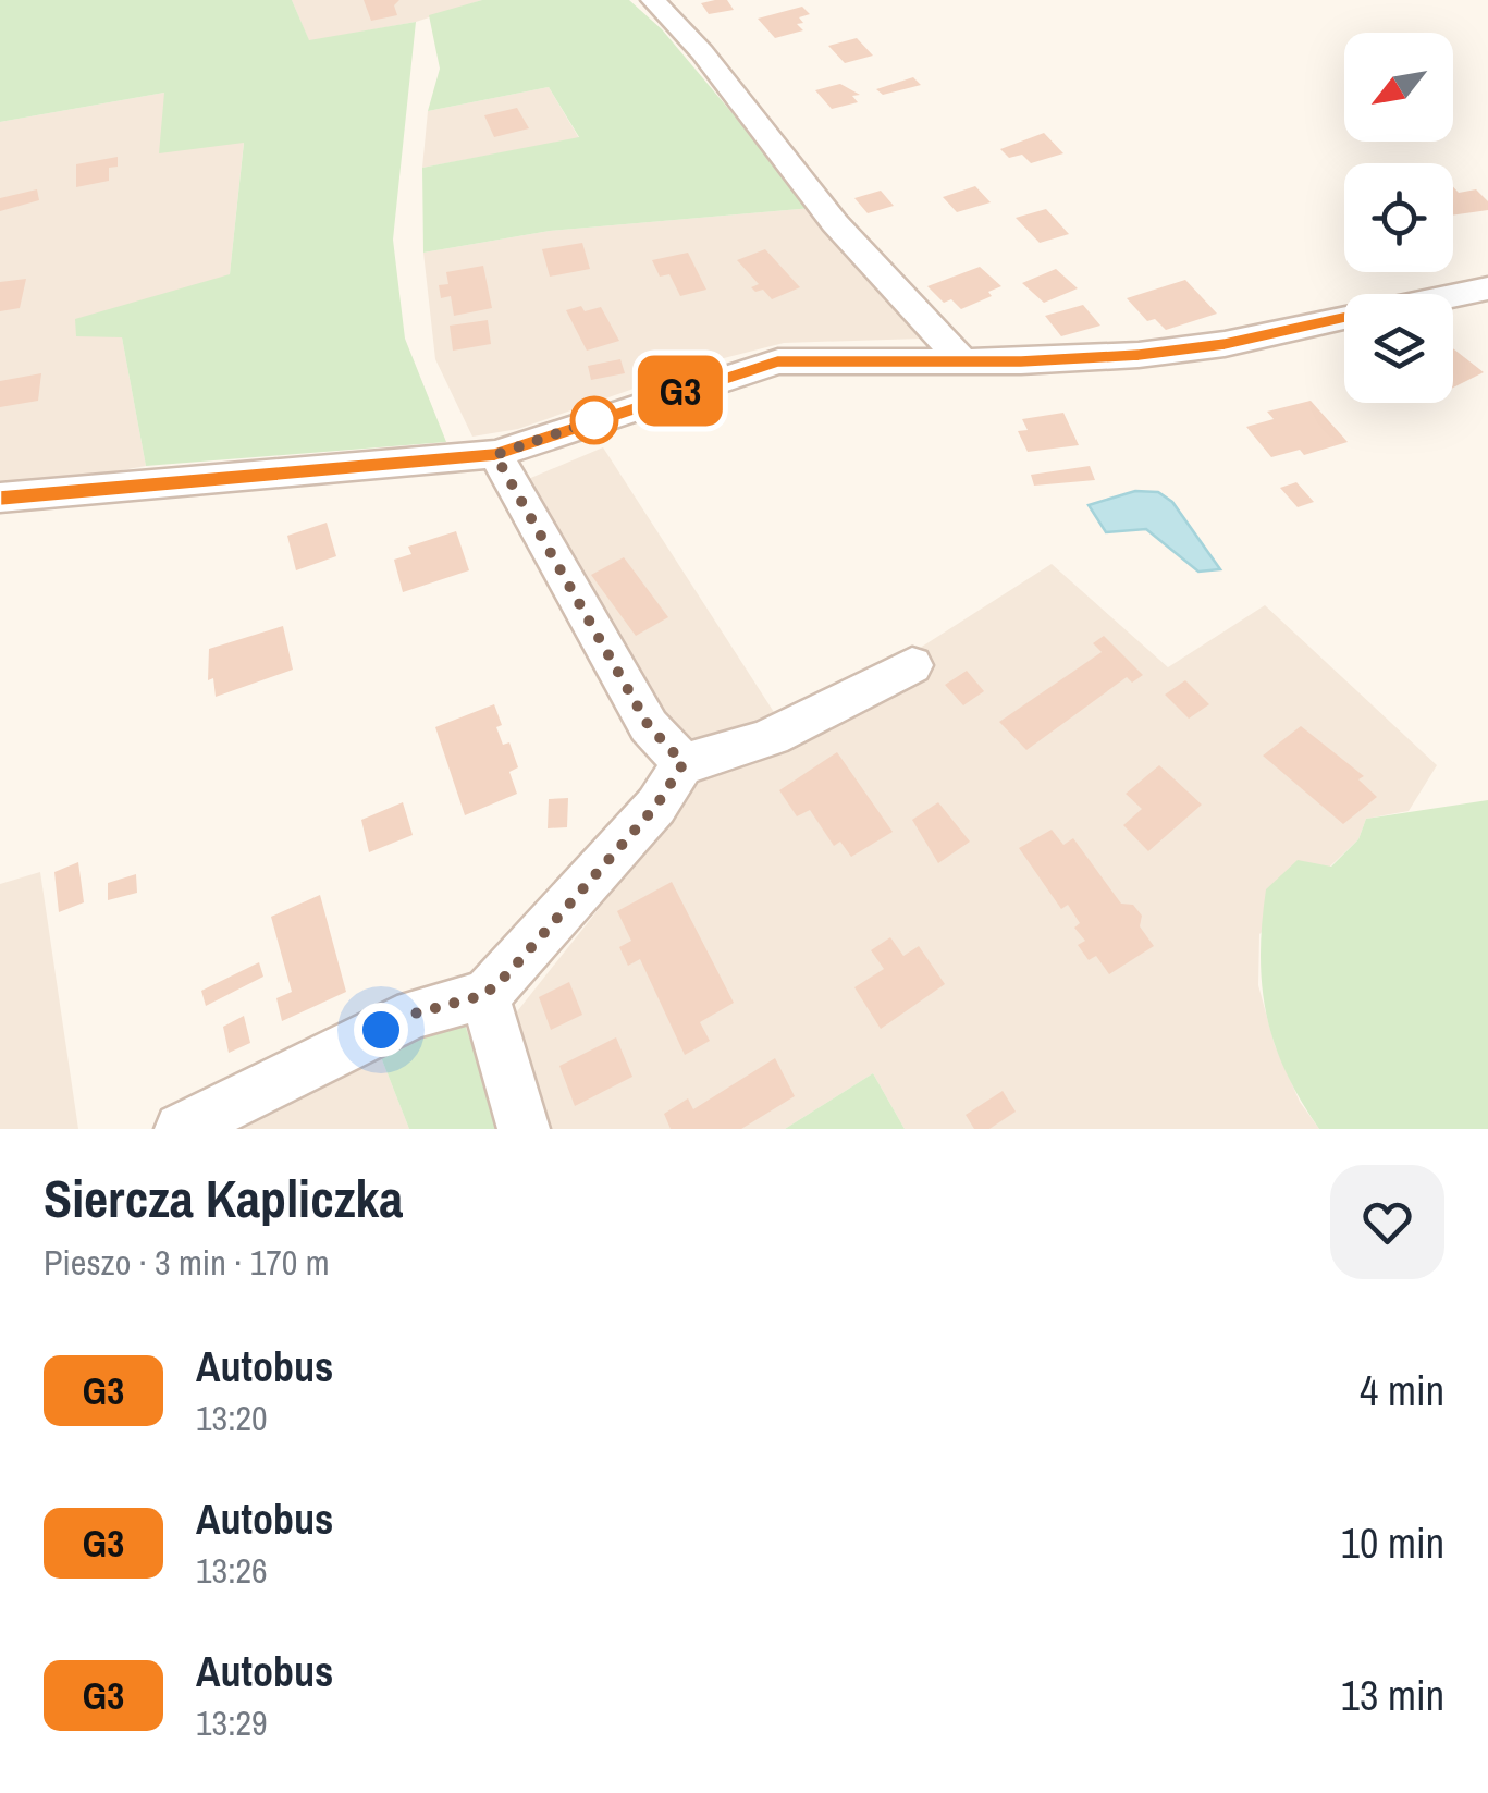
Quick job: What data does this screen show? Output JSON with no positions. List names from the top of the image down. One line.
{"lines":["bus line G3"],"north":"bottom left","page":{"on_map":"G3","heading":["Siercza Kapliczka","Pieszo · 3 min · 170 m"],"list":[{"mark":"G3","name":"Autobus","note":"13:20","value":"4 min"},{"mark":"G3","name":"Autobus","note":"13:26","value":"10 min"},{"mark":"G3","name":"Autobus","note":"13:29","value":"13 min"}]}}
